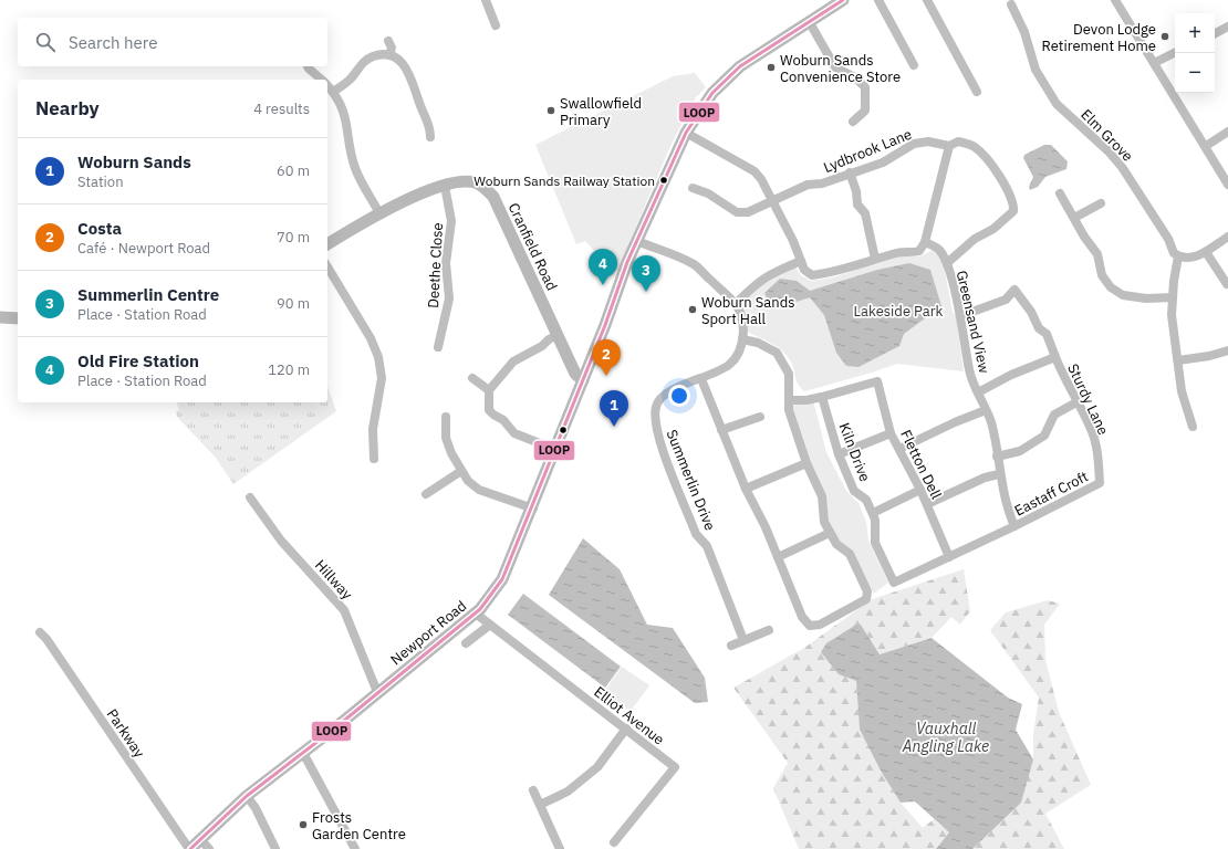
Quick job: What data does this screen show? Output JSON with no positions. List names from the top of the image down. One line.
{"streets":{"street":["Elm Grove","Lydbrook Lane","Cranfield Road","Deethe Close","Greensand View","Sturdy Lane","Kiln Drive","Fletton Dell","Summerlin Drive","Eastaff Croft","Hillway","Newport Road","Elliot Avenue","Parkway"]},"crossings":[["Lydbrook Lane","Greensand View"],["Cranfield Road","Deethe Close"],["Cranfield Road","Newport Road"],["Greensand View","Sturdy Lane"],["Greensand View","Eastaff Croft"],["Sturdy Lane","Eastaff Croft"],["Kiln Drive","Fletton Dell"],["Summerlin Drive","Newport Road"],["Hillway","Newport Road"],["Newport Road","Elliot Avenue"],["Newport Road","Parkway"]],"water":["Vauxhall Angling Lake"],"parks":["Lakeside Park"],"places":["Devon Lodge Retirement Home","Woburn Sands Convenience Store","Swallowfield Primary","Woburn Sands Railway Station","Woburn Sands Sport Hall","Frosts Garden Centre"],"lines":["transit line LOOP"],"page":{"map_buttons":["+","−"],"search":"Search here","heading":["Nearby","4 results"],"list":[{"mark":"1","name":"Woburn Sands","note":"Station","value":"60 m"},{"mark":"2","name":"Costa","note":"Café · Newport Road","value":"70 m"},{"mark":"3","name":"Summerlin Centre","note":"Place · Station Road","value":"90 m"},{"mark":"4","name":"Old Fire Station","note":"Place · Station Road","value":"120 m"}],"pins":["4","3","2","1"]}}
